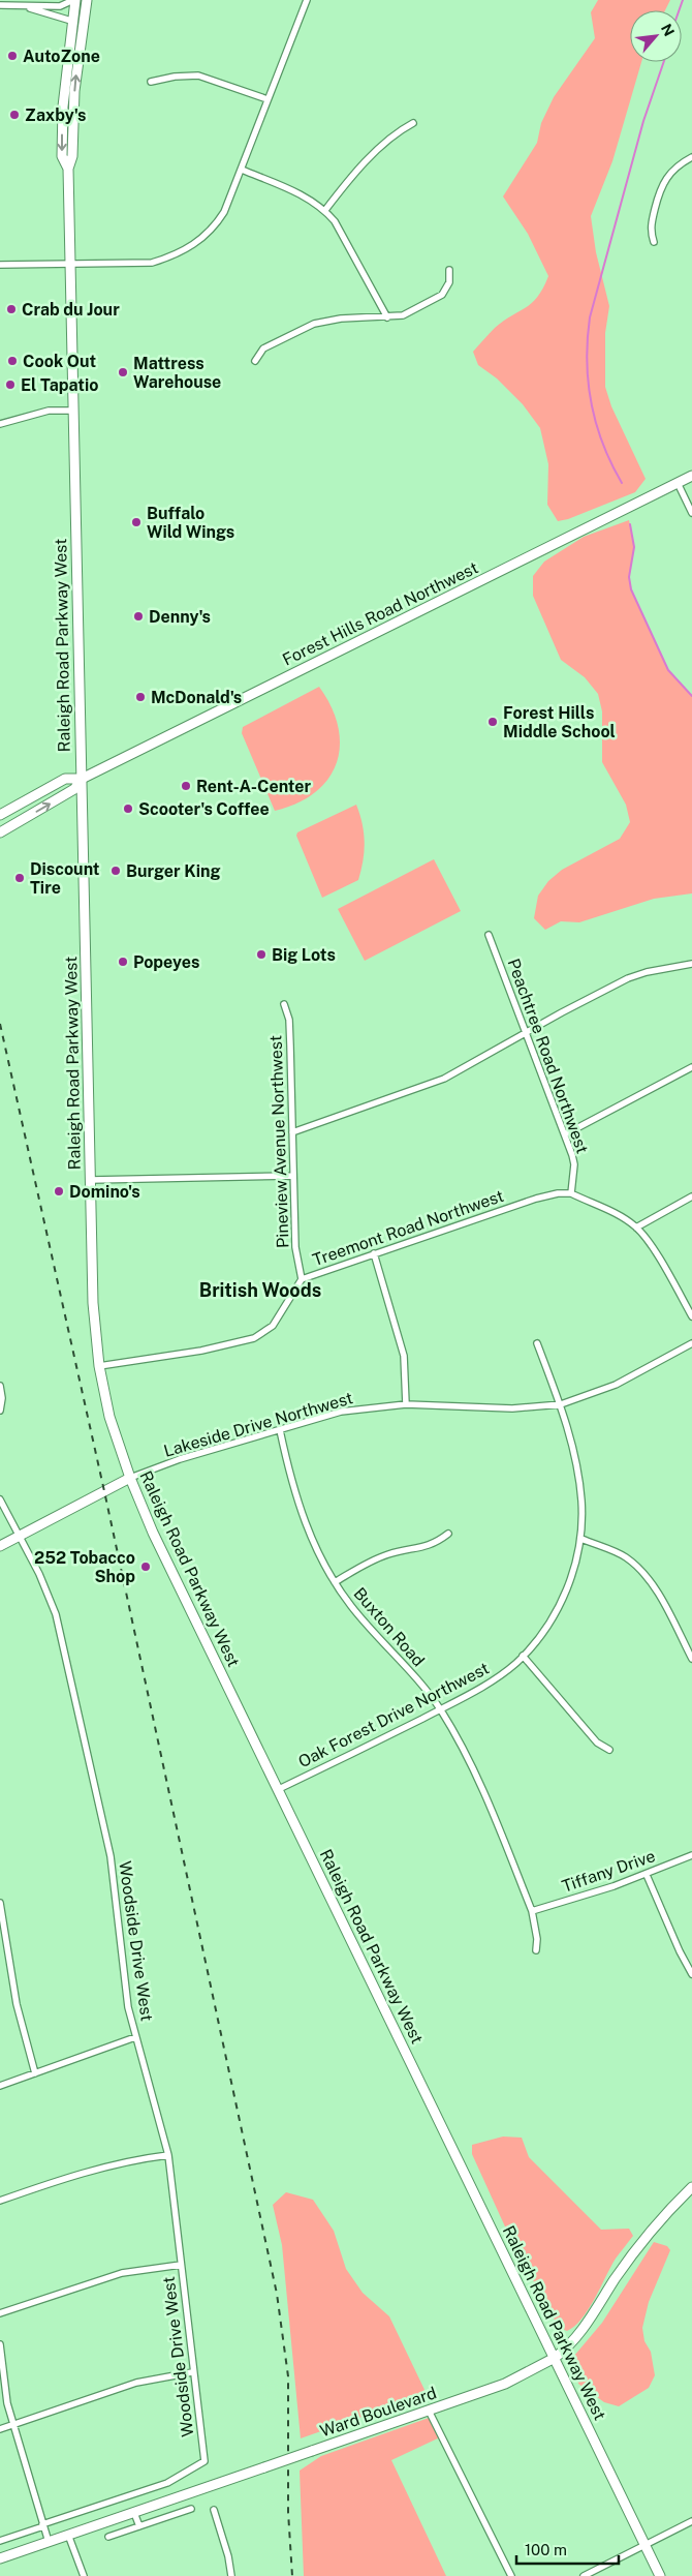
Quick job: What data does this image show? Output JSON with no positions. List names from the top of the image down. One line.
{"streets":{"main road":["Forest Hills Road Northwest","Raleigh Road Parkway West","Ward Boulevard"],"street":["Peachtree Road Northwest","Pineview Avenue Northwest","Treemont Road Northwest","Lakeside Drive Northwest","Buxton Road","Oak Forest Drive Northwest","Tiffany Drive","Woodside Drive West"]},"crossings":[["Forest Hills Road Northwest","Raleigh Road Parkway West"],["Raleigh Road Parkway West","Treemont Road Northwest"],["Raleigh Road Parkway West","Lakeside Drive Northwest"],["Raleigh Road Parkway West","Oak Forest Drive Northwest"],["Raleigh Road Parkway West","Ward Boulevard"],["Peachtree Road Northwest","Treemont Road Northwest"],["Pineview Avenue Northwest","Treemont Road Northwest"],["Lakeside Drive Northwest","Buxton Road"],["Lakeside Drive Northwest","Oak Forest Drive Northwest"],["Buxton Road","Oak Forest Drive Northwest"],["Buxton Road","Tiffany Drive"]],"districts":["British Woods"],"places":["AutoZone","Zaxby's","Crab du Jour","Cook Out","Mattress Warehouse","El Tapatio","Buffalo Wild Wings","Denny's","McDonald's","Forest Hills Middle School","Rent-A-Center","Scooter's Coffee","Burger King","Discount Tire","Big Lots","Popeyes","Domino's","252 Tobacco Shop"],"scale_bar":"100 m","north":"top right"}
